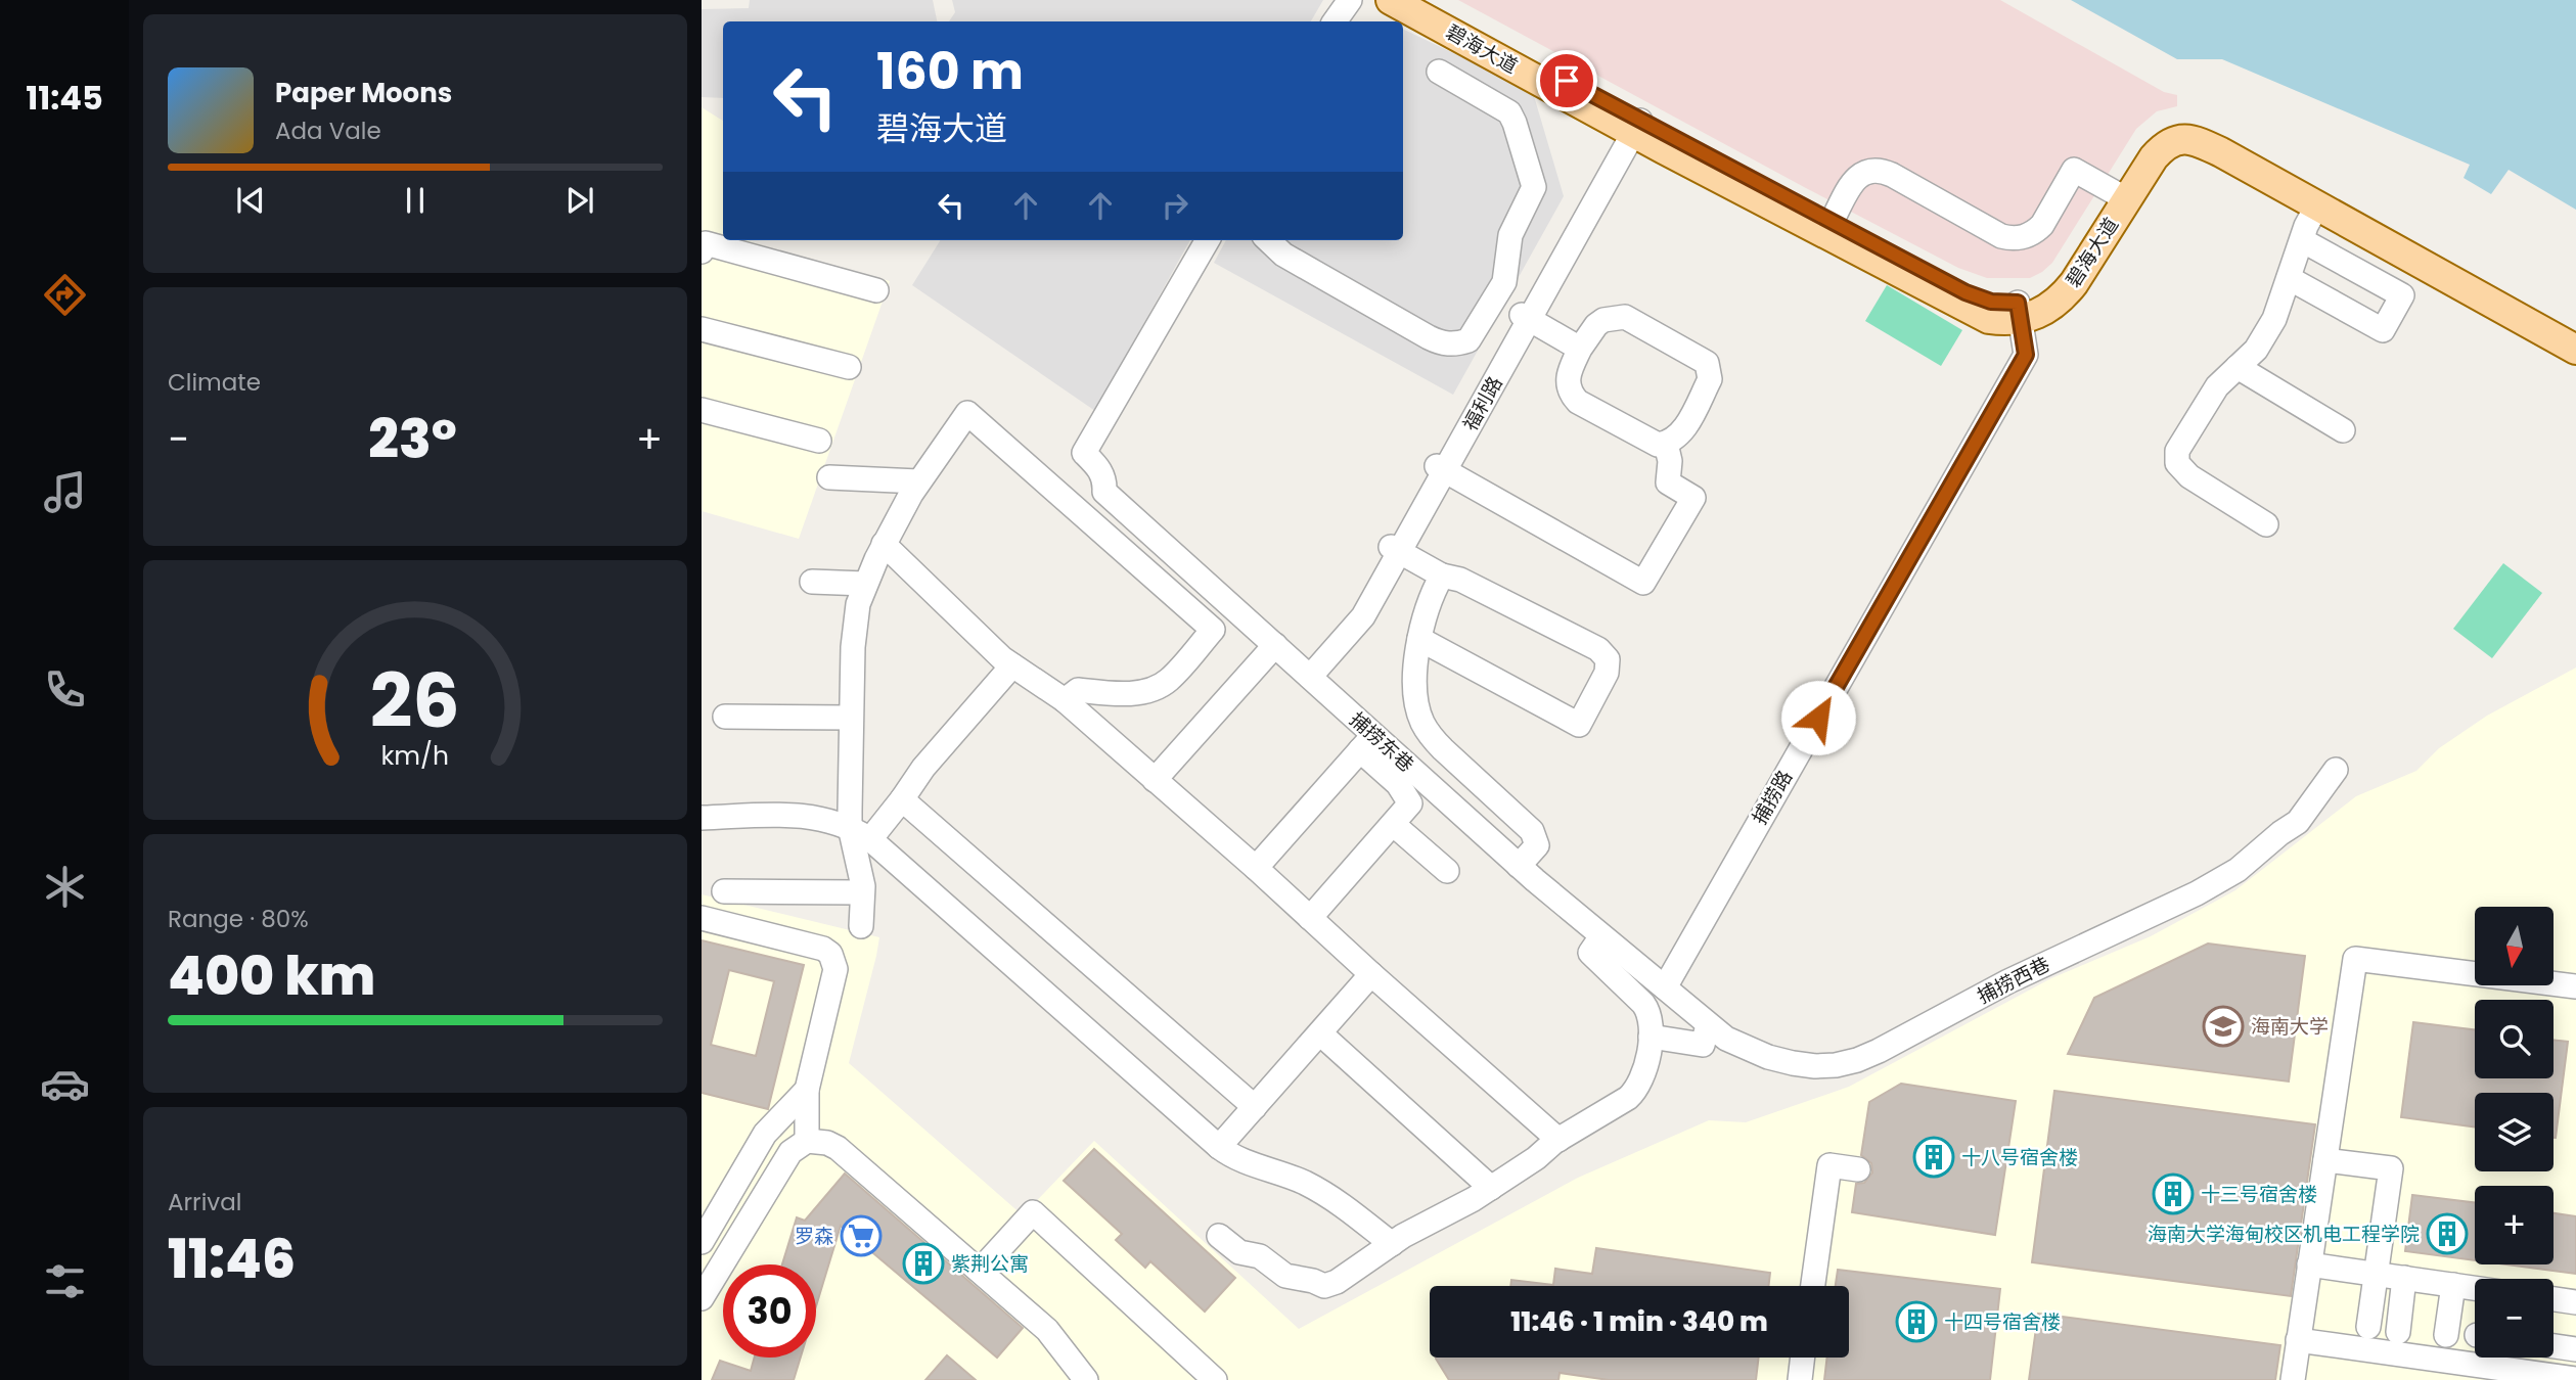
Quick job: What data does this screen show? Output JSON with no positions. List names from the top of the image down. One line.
{"streets":{"main road":["碧海大道"],"street":["福利路","捕捞东巷","捕捞路","捕捞西巷"]},"crossings":[["碧海大道","福利路"],["碧海大道","捕捞路"],["福利路","捕捞东巷"],["捕捞东巷","捕捞路"],["捕捞东巷","捕捞西巷"],["捕捞路","捕捞西巷"]],"places":{"school or university":["海南大学"],"building":["十八号宿舍楼","十三号宿舍楼","海南大学海甸校区机电工程学院","紫荆公寓","十四号宿舍楼"],"supermarket":["罗森"]},"north":"bottom","page":{"tabs":"11:45","turn":["160 m","碧海大道"],"song":["Paper Moons","Ada Vale"],"tile":["Climate",["Range · 80%","400 km"],["Arrival","11:46"]],"heat":["−","23°","+"],"map_buttons":["+","−"],"limit":"30","trip":"11:46 · 1 min · 340 m","gauge":["26","km/h"]}}
